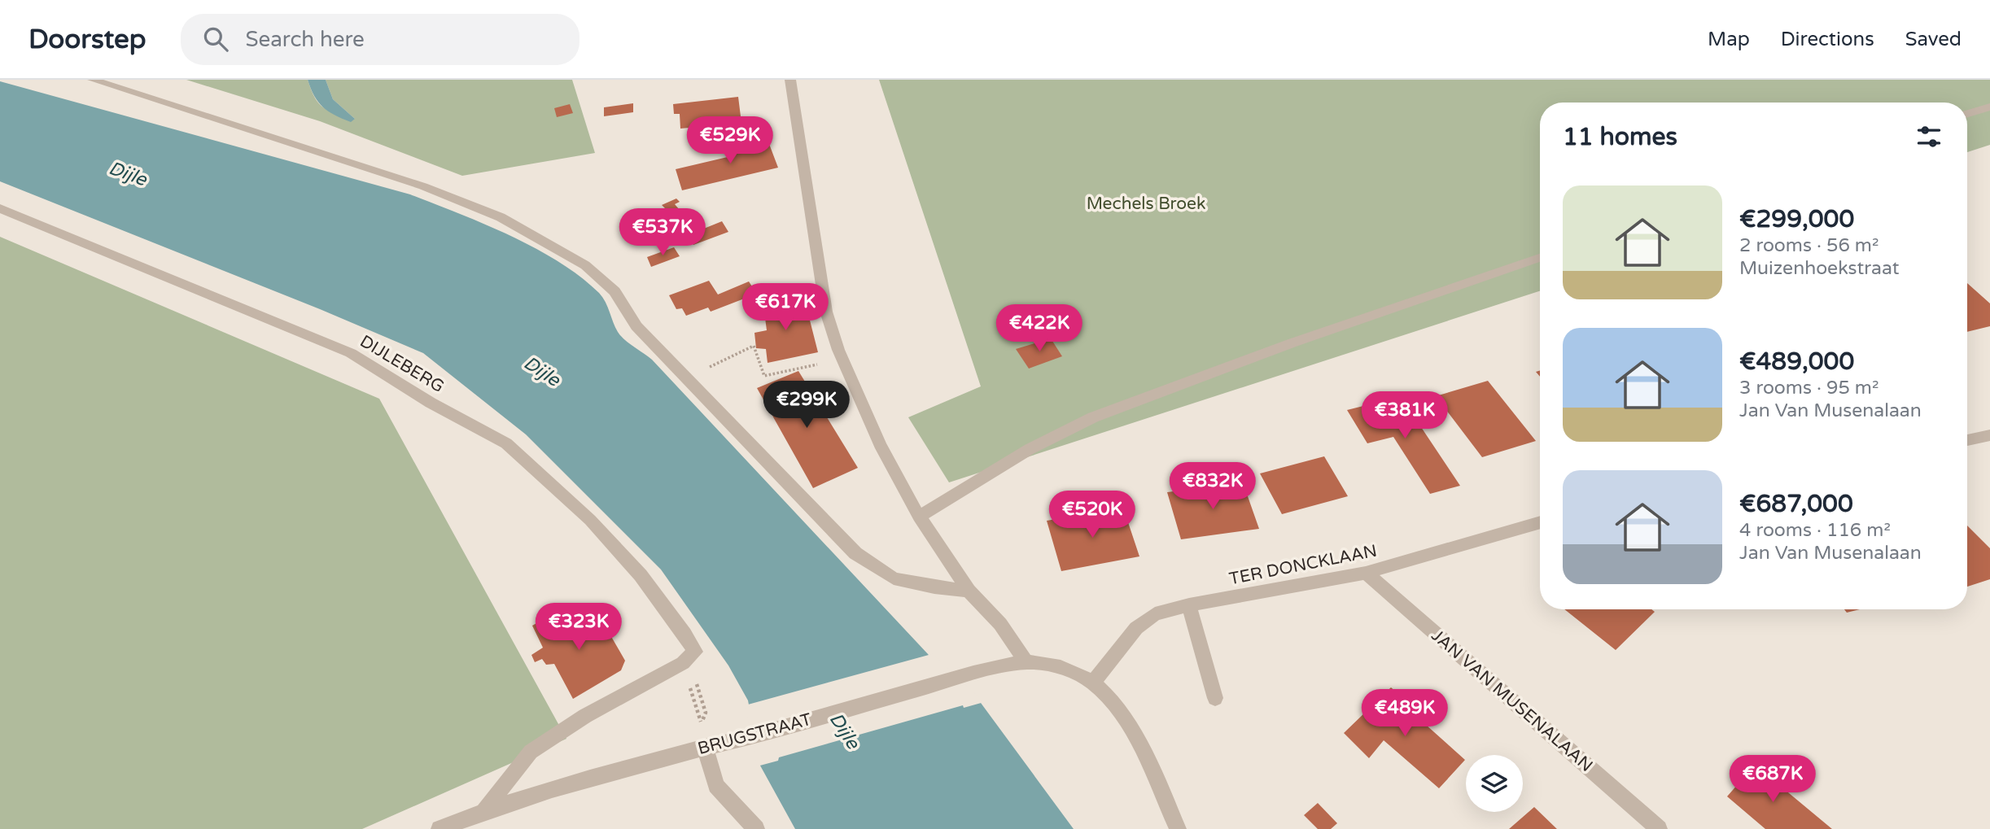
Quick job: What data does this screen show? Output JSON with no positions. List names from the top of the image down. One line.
{"streets":{"street":["DIJLEBERG","TER DONCKLAAN","JAN VAN MUSENALAAN","BRUGSTRAAT"]},"crossings":[["DIJLEBERG","BRUGSTRAAT"],["TER DONCKLAAN","JAN VAN MUSENALAAN"],["TER DONCKLAAN","BRUGSTRAAT"]],"water":["Dijle"],"parks":["Mechels Broek"],"page":{"header":"Doorstep","search":"Search here","nav":["Map","Directions","Saved"],"heading":"11 homes","price":["€529K","€537K","€617K","€422K","€299K","€381K","€832K","€520K","€323K","€489K","€687K"],"list":[{"name":"€299,000","note":"2 rooms · 56 m² · Muizenhoekstraat"},{"name":"€489,000","note":"3 rooms · 95 m² · Jan Van Musenalaan"},{"name":"€687,000","note":"4 rooms · 116 m² · Jan Van Musenalaan"}]}}
